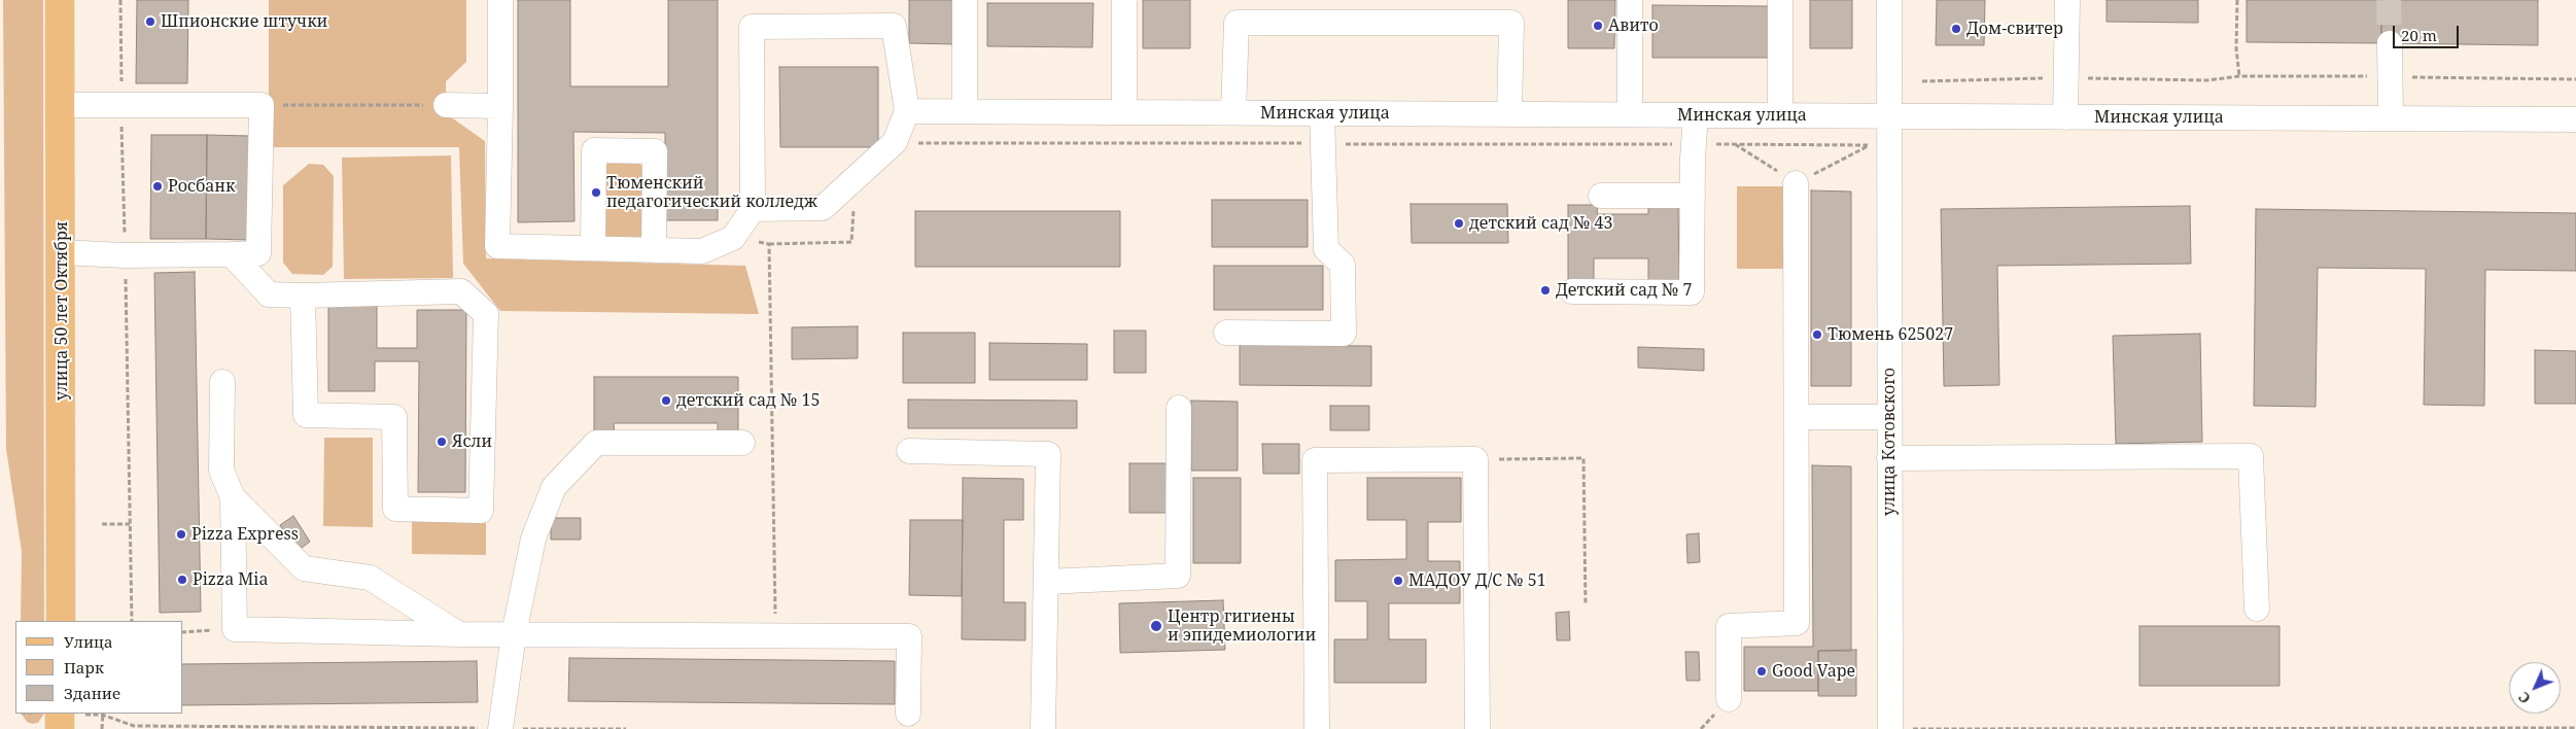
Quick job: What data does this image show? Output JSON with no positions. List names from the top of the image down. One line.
{"streets":{"main road":["улица 50 лет Октября"],"street":["Минская улица","улица Котовского"]},"crossings":[["Минская улица","улица Котовского"]],"places":["Шпионские штучки","Авито","Дом-свитер","Росбанк","Тюменский педагогический колледж","детский сад № 43","Детский сад № 7","Тюмень 625027","детский сад № 15","Ясли","Pizza Express","Pizza Mia","МАДОУ Д/С № 51","Центр гигиены и эпидемиологии","Good Vape"],"legend":["Улица","Парк","Здание"],"scale_bar":"20 m","north":"bottom left"}
